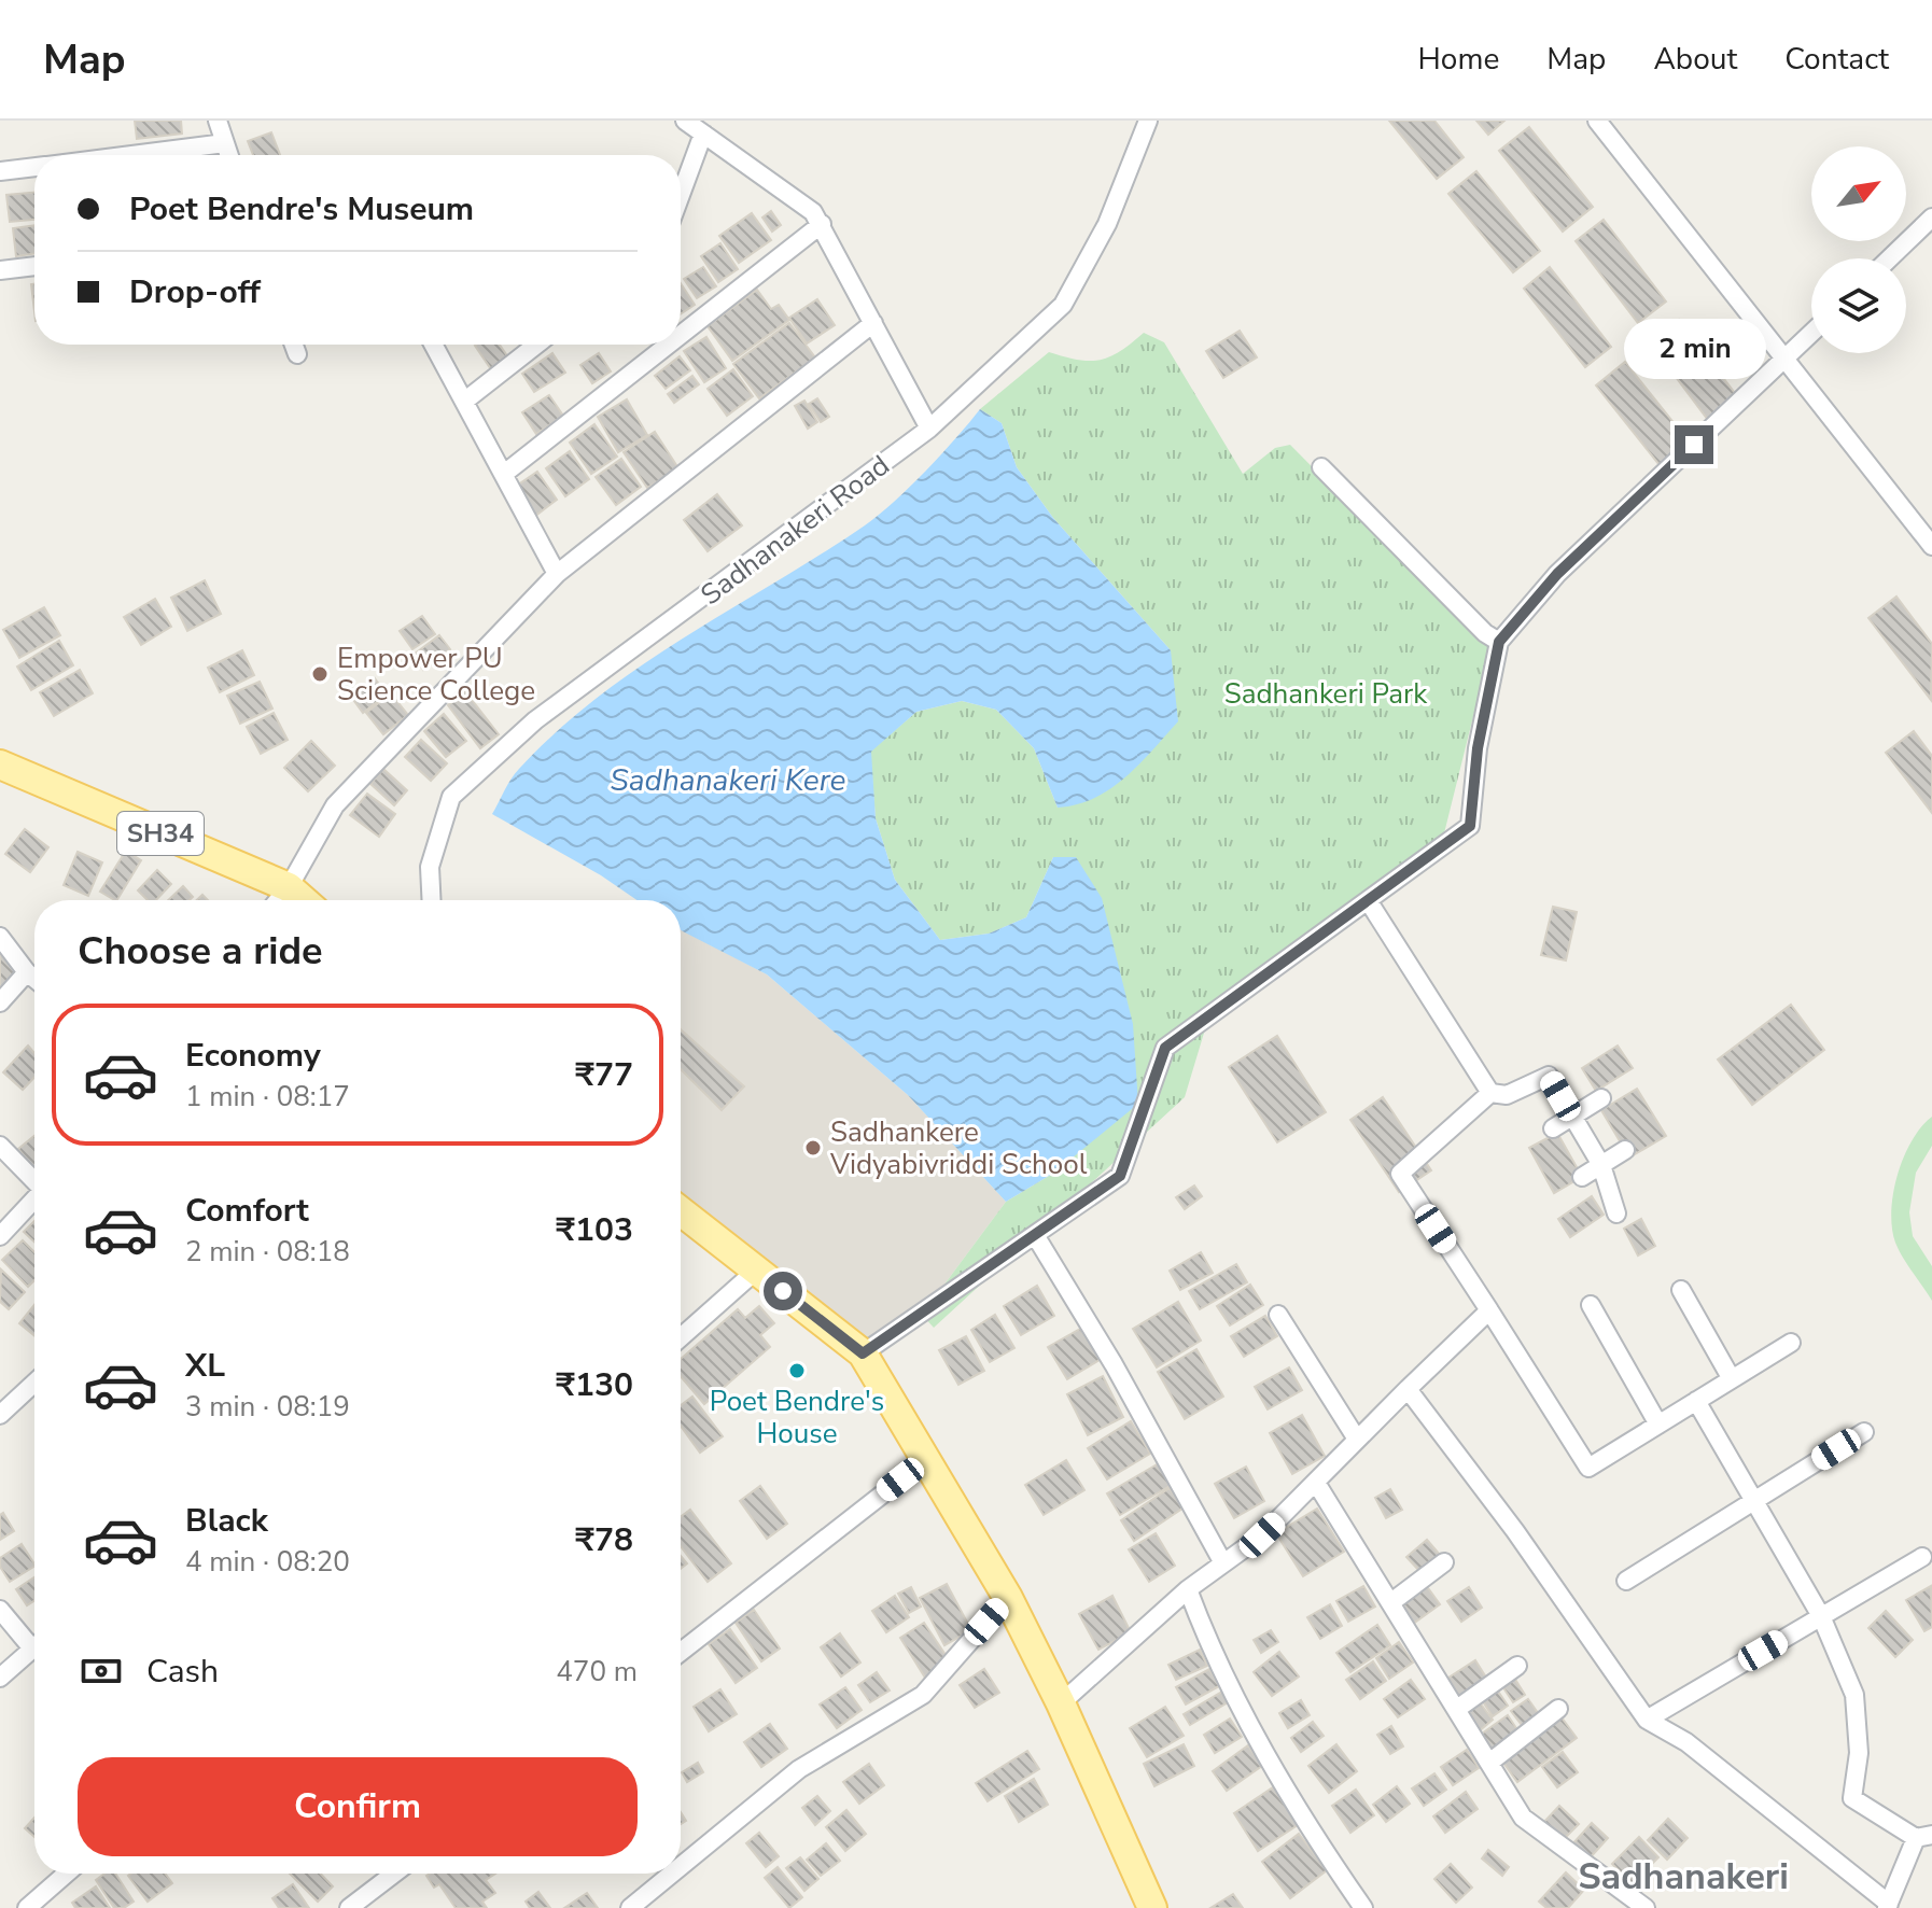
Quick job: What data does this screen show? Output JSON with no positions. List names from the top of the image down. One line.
{"streets":{"main road":["SH34"],"street":["Sadhanakeri Road"]},"districts":["Sadhanakeri"],"water":["Sadhanakeri Kere"],"parks":["Sadhankeri Park"],"places":["Empower PU Science College","Sadhankere Vidyabivriddi School","Poet Bendre's House"],"north":"top right","page":{"header":"Map","nav":["Home","Map","About","Contact"],"banner":["Poet Bendre's Museum","Drop-off"],"bubble":"2 min","heading":"Choose a ride","list":[{"name":"Economy","note":"1 min · 08:17","value":"₹77"},{"name":"Comfort","note":"2 min · 08:18","value":"₹103"},{"name":"XL","note":"3 min · 08:19","value":"₹130"},{"name":"Black","note":"4 min · 08:20","value":"₹78"}],"pay":["Cash","470 m"],"buttons":"Confirm"}}
